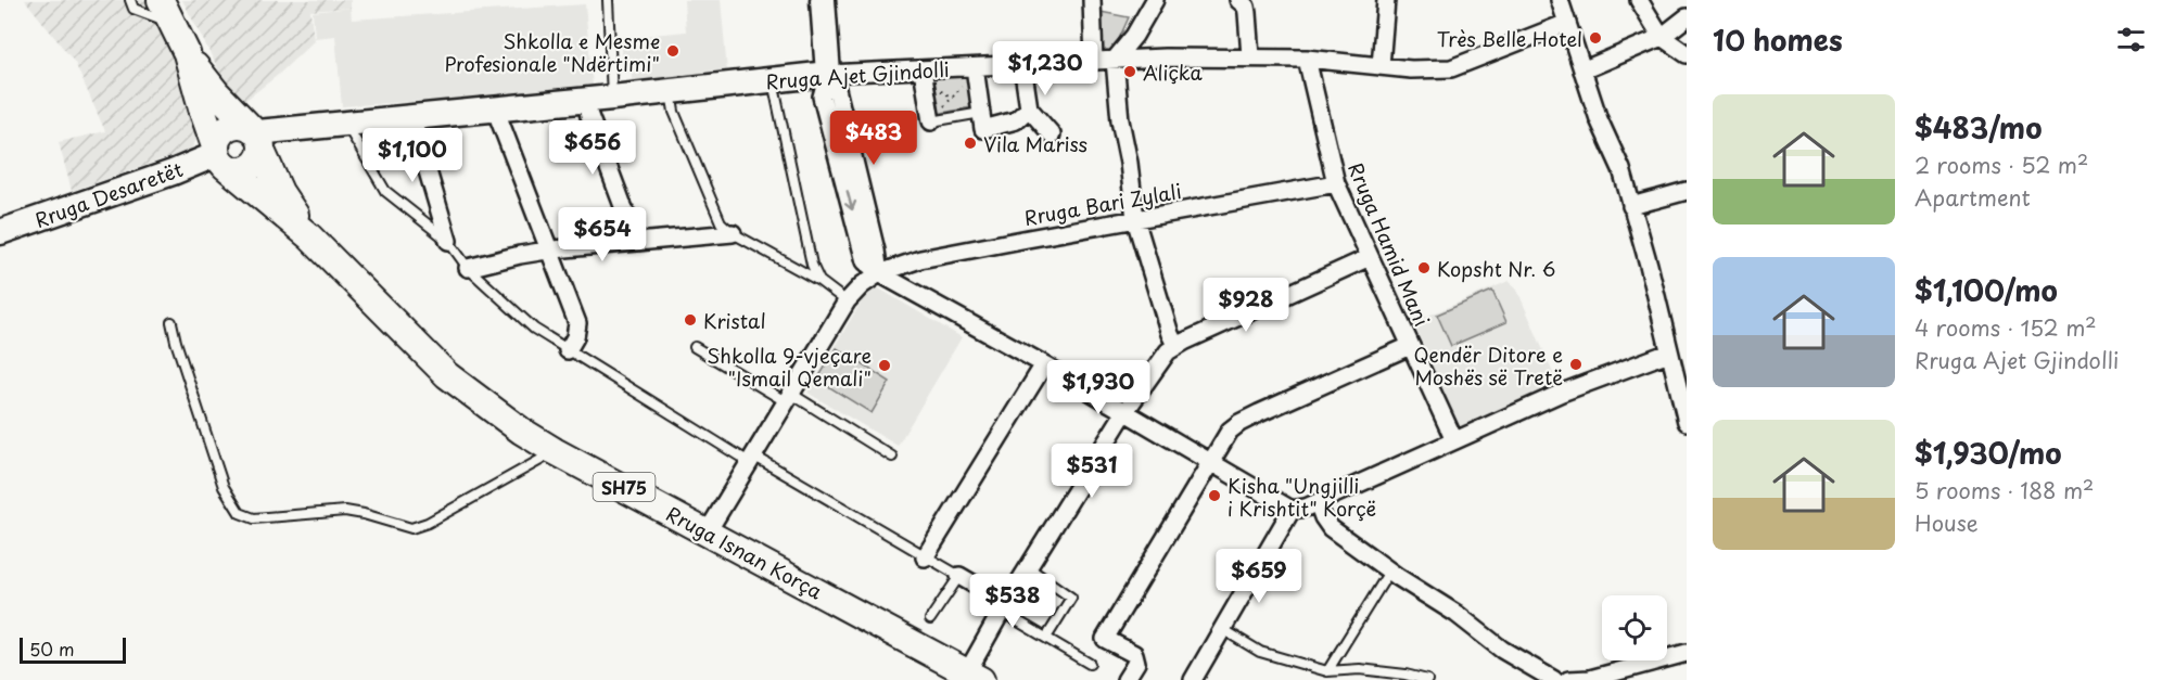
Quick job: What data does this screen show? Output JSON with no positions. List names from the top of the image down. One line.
{"streets":{"main road":["SH75","Rruga Isnan Korça"],"street":["Rruga Ajet Gjindolli","Rruga Desaretët","Rruga Bari Zylali","Rruga Hamid Mani"]},"crossings":[["Rruga Ajet Gjindolli","Rruga Hamid Mani"],["Rruga Ajet Gjindolli","Rruga Isnan Korça"],["Rruga Desaretët","Rruga Isnan Korça"],["Rruga Bari Zylali","Rruga Hamid Mani"]],"places":["Très Belle Hotel","Shkolla e Mesme Profesionale \"Ndërtimi\"","Aliçka","Vila Mariss","Kopsht Nr. 6","Kristal","Qendër Ditore e Moshës së Tretë","Shkolla 9-vjeçare \"Ismail Qemali\"","Kisha \"Ungjilli i Krishtit\" Korçë"],"scale_bar":"50 m","page":{"heading":"10 homes","price":["$1,230","$483","$656","$1,100","$654","$928","$1,930","$531","$659","$538"],"list":[{"name":"$483/mo","note":"2 rooms · 52 m² · Apartment"},{"name":"$1,100/mo","note":"4 rooms · 152 m² · Rruga Ajet Gjindolli"},{"name":"$1,930/mo","note":"5 rooms · 188 m² · House"}],"scale":"50 m"}}
